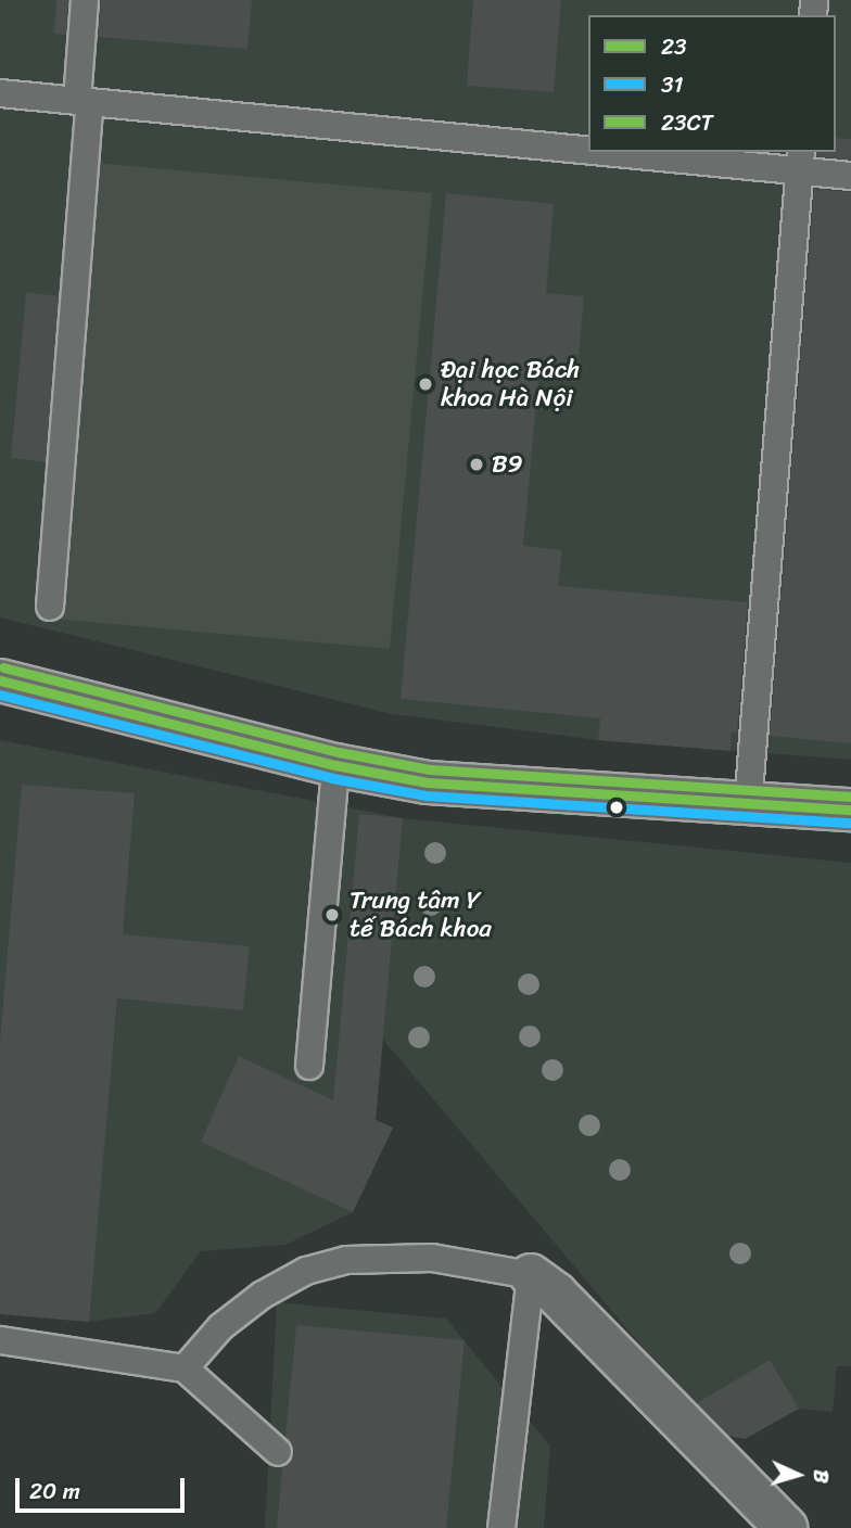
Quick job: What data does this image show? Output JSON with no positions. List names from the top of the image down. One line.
{"places":["Đại học Bách khoa Hà Nội","B9","Trung tâm Y tế Bách khoa"],"lines":["transit line 23CT","transit line 23","transit line 31"],"legend":["23","31","23CT"],"scale_bar":"20 m","north":"right"}
